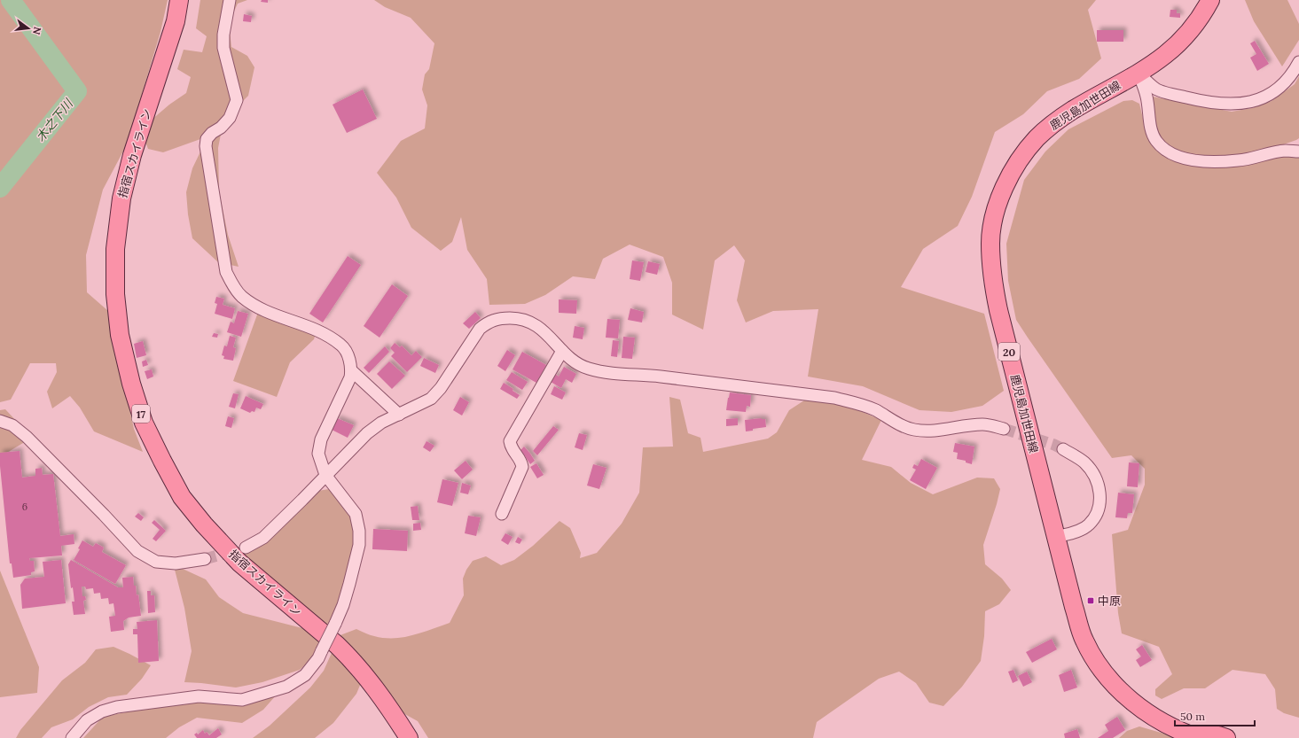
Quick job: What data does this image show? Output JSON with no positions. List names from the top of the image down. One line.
{"streets":{"main road":["鹿児島加世田線","指宿スカイライン","20","17"]},"water":["木之下川"],"places":{"transit":["中原"]},"house_numbers":["6"],"scale_bar":"50 m","north":"right"}
